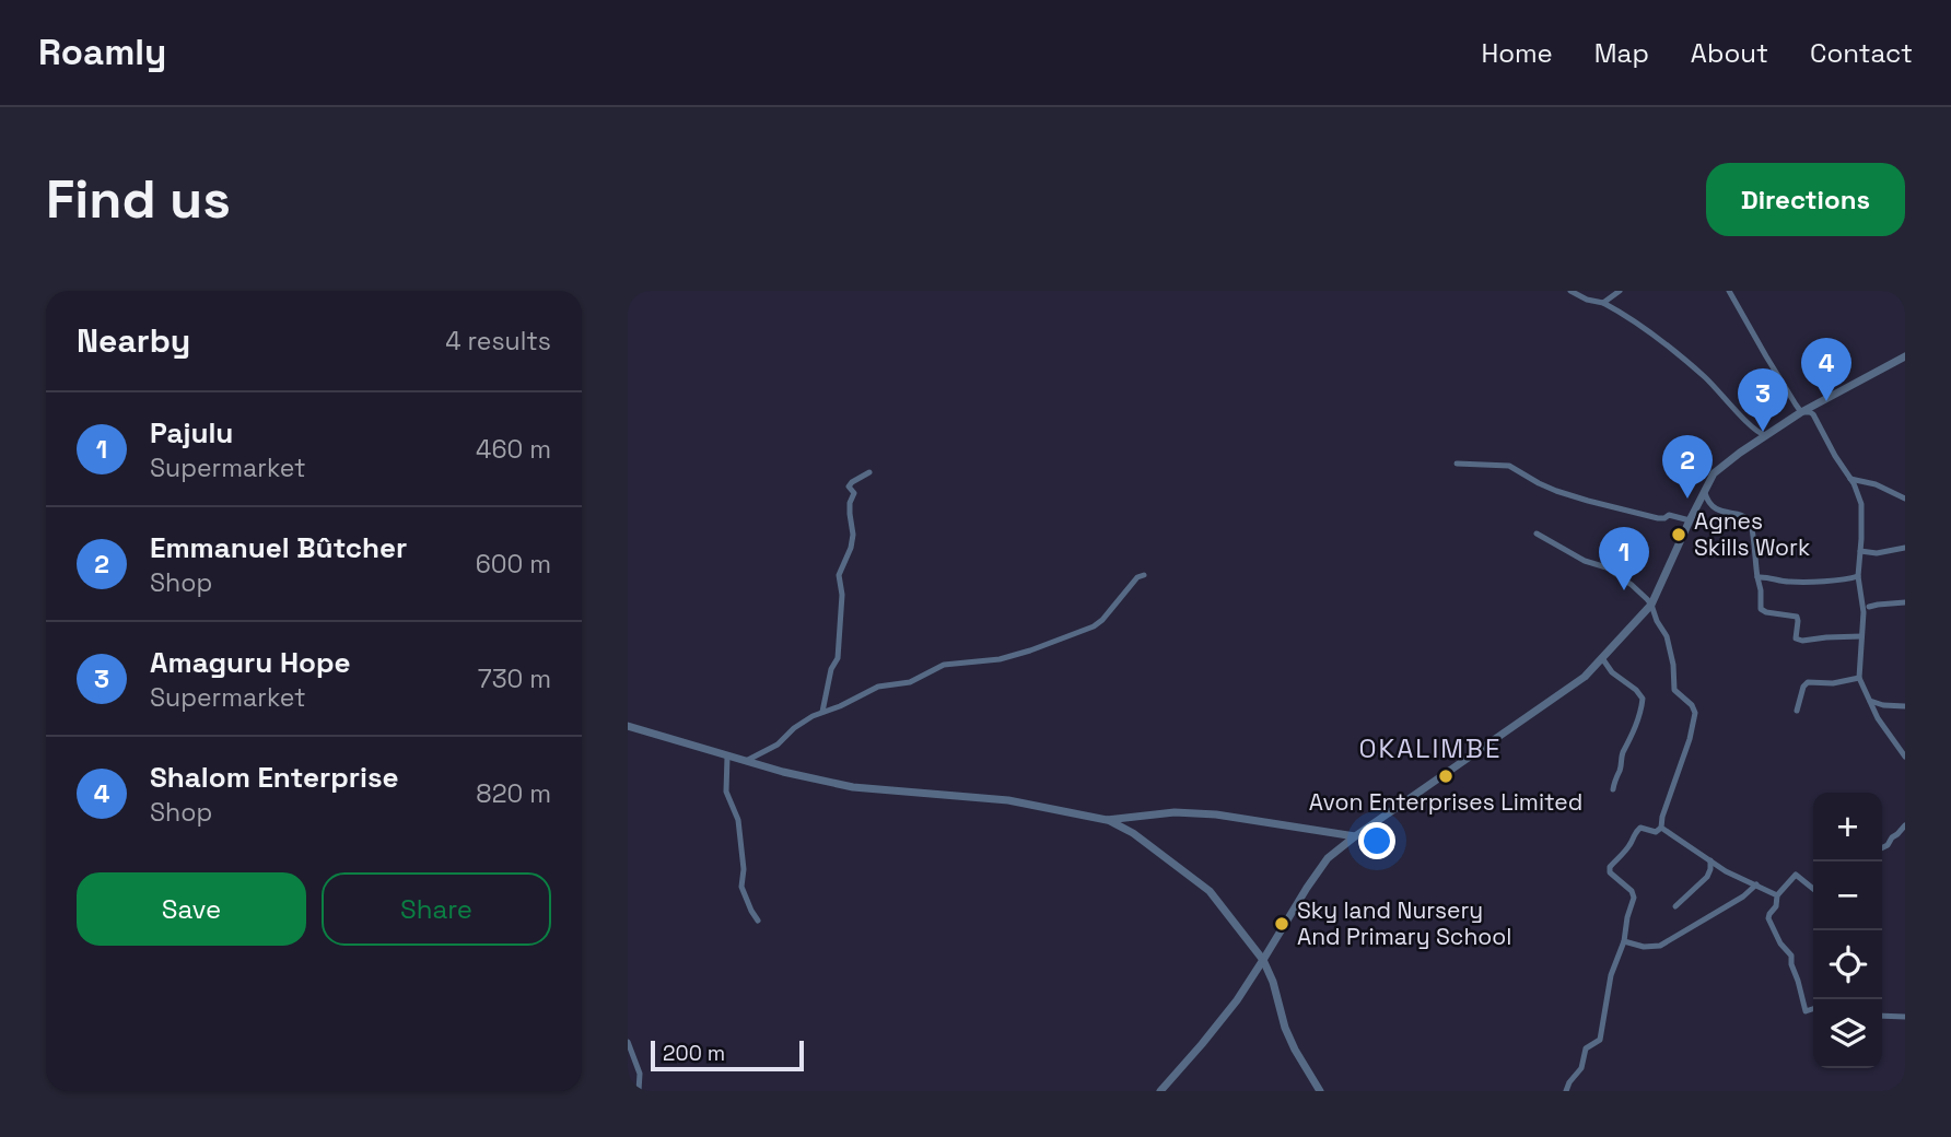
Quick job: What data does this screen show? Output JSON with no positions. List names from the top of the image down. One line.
{"districts":["OKALIMBE"],"places":["Agnes Skills Work","Avon Enterprises Limited","Sky land Nursery And Primary School"],"scale_bar":"200 m","page":{"header":"Roamly","nav":["Home","Map","About","Contact"],"buttons":["Directions",["Save","Share"]],"title":"Find us","heading":["Nearby","4 results"],"pins":["4","3","2","1"],"list":[{"mark":"1","name":"Pajulu","note":"Supermarket","value":"460 m"},{"mark":"2","name":"Emmanuel Bûtcher","note":"Shop","value":"600 m"},{"mark":"3","name":"Amaguru Hope","note":"Supermarket","value":"730 m"},{"mark":"4","name":"Shalom Enterprise","note":"Shop","value":"820 m"}],"map_buttons":["+","−"],"scale":"200 m"}}
